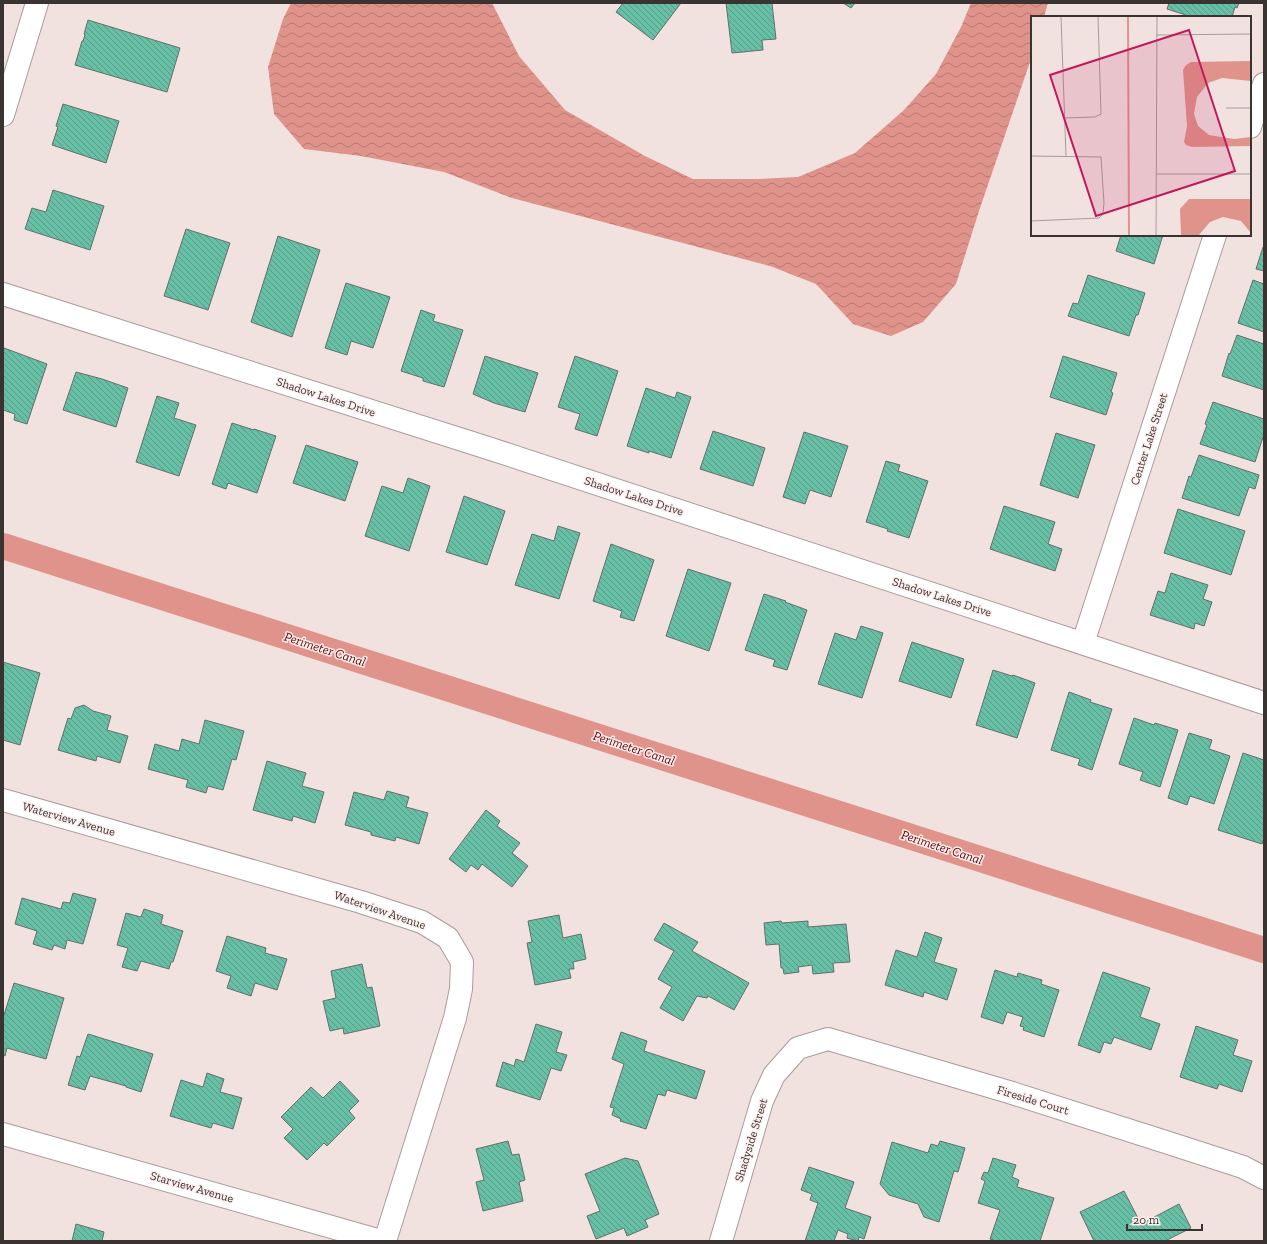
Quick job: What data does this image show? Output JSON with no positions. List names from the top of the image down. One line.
{"streets":{"street":["Shadow Lakes Drive","Center Lake Street","Waterview Avenue","Fireside Court","Shadyside Street","Starview Avenue"]},"crossings":[["Shadow Lakes Drive","Center Lake Street"],["Fireside Court","Shadyside Street"]],"water":["Perimeter Canal"],"scale_bar":"20 m"}
